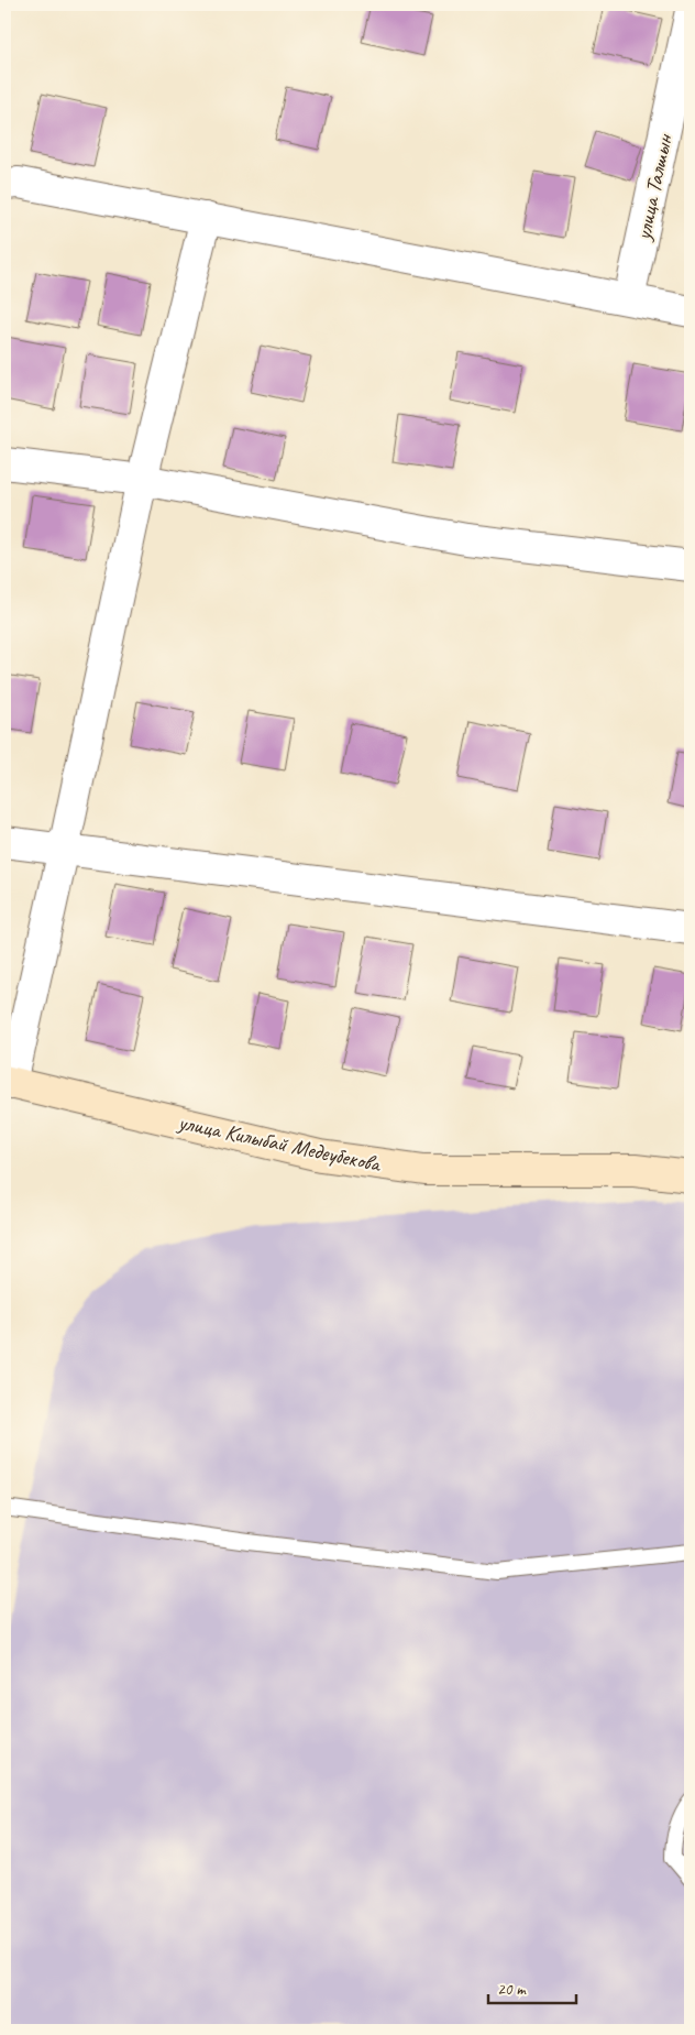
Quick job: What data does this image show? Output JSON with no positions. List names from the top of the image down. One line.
{"streets":{"main road":["улица Килыбай Медеубекова"],"street":["улица Талшын"]},"scale_bar":"20 m"}
